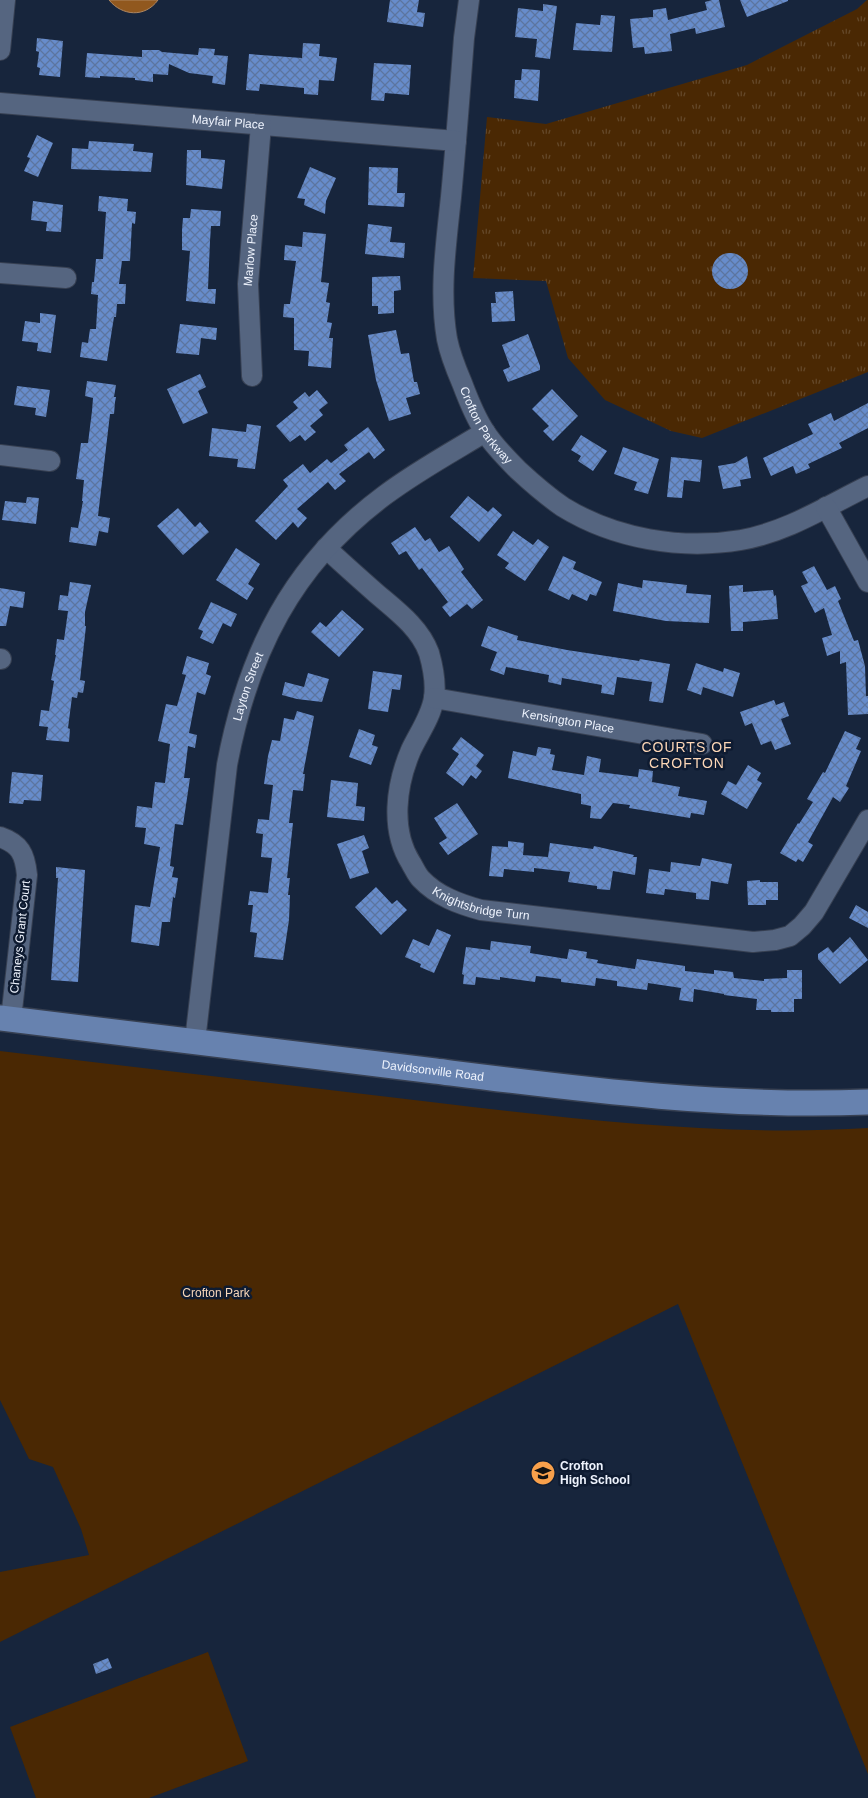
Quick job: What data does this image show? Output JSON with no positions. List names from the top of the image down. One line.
{"streets":{"main road":["Davidsonville Road"],"street":["Mayfair Place","Marlow Place","Crofton Parkway","Layton Street","Kensington Place","Knightsbridge Turn","Chaneys Grant Court"]},"crossings":[["Mayfair Place","Marlow Place"],["Mayfair Place","Crofton Parkway"],["Crofton Parkway","Layton Street"],["Layton Street","Knightsbridge Turn"],["Layton Street","Davidsonville Road"],["Kensington Place","Knightsbridge Turn"],["Chaneys Grant Court","Davidsonville Road"]],"districts":["COURTS OF CROFTON"],"parks":["Crofton Park"],"places":{"school or university":["Crofton High School"]}}
